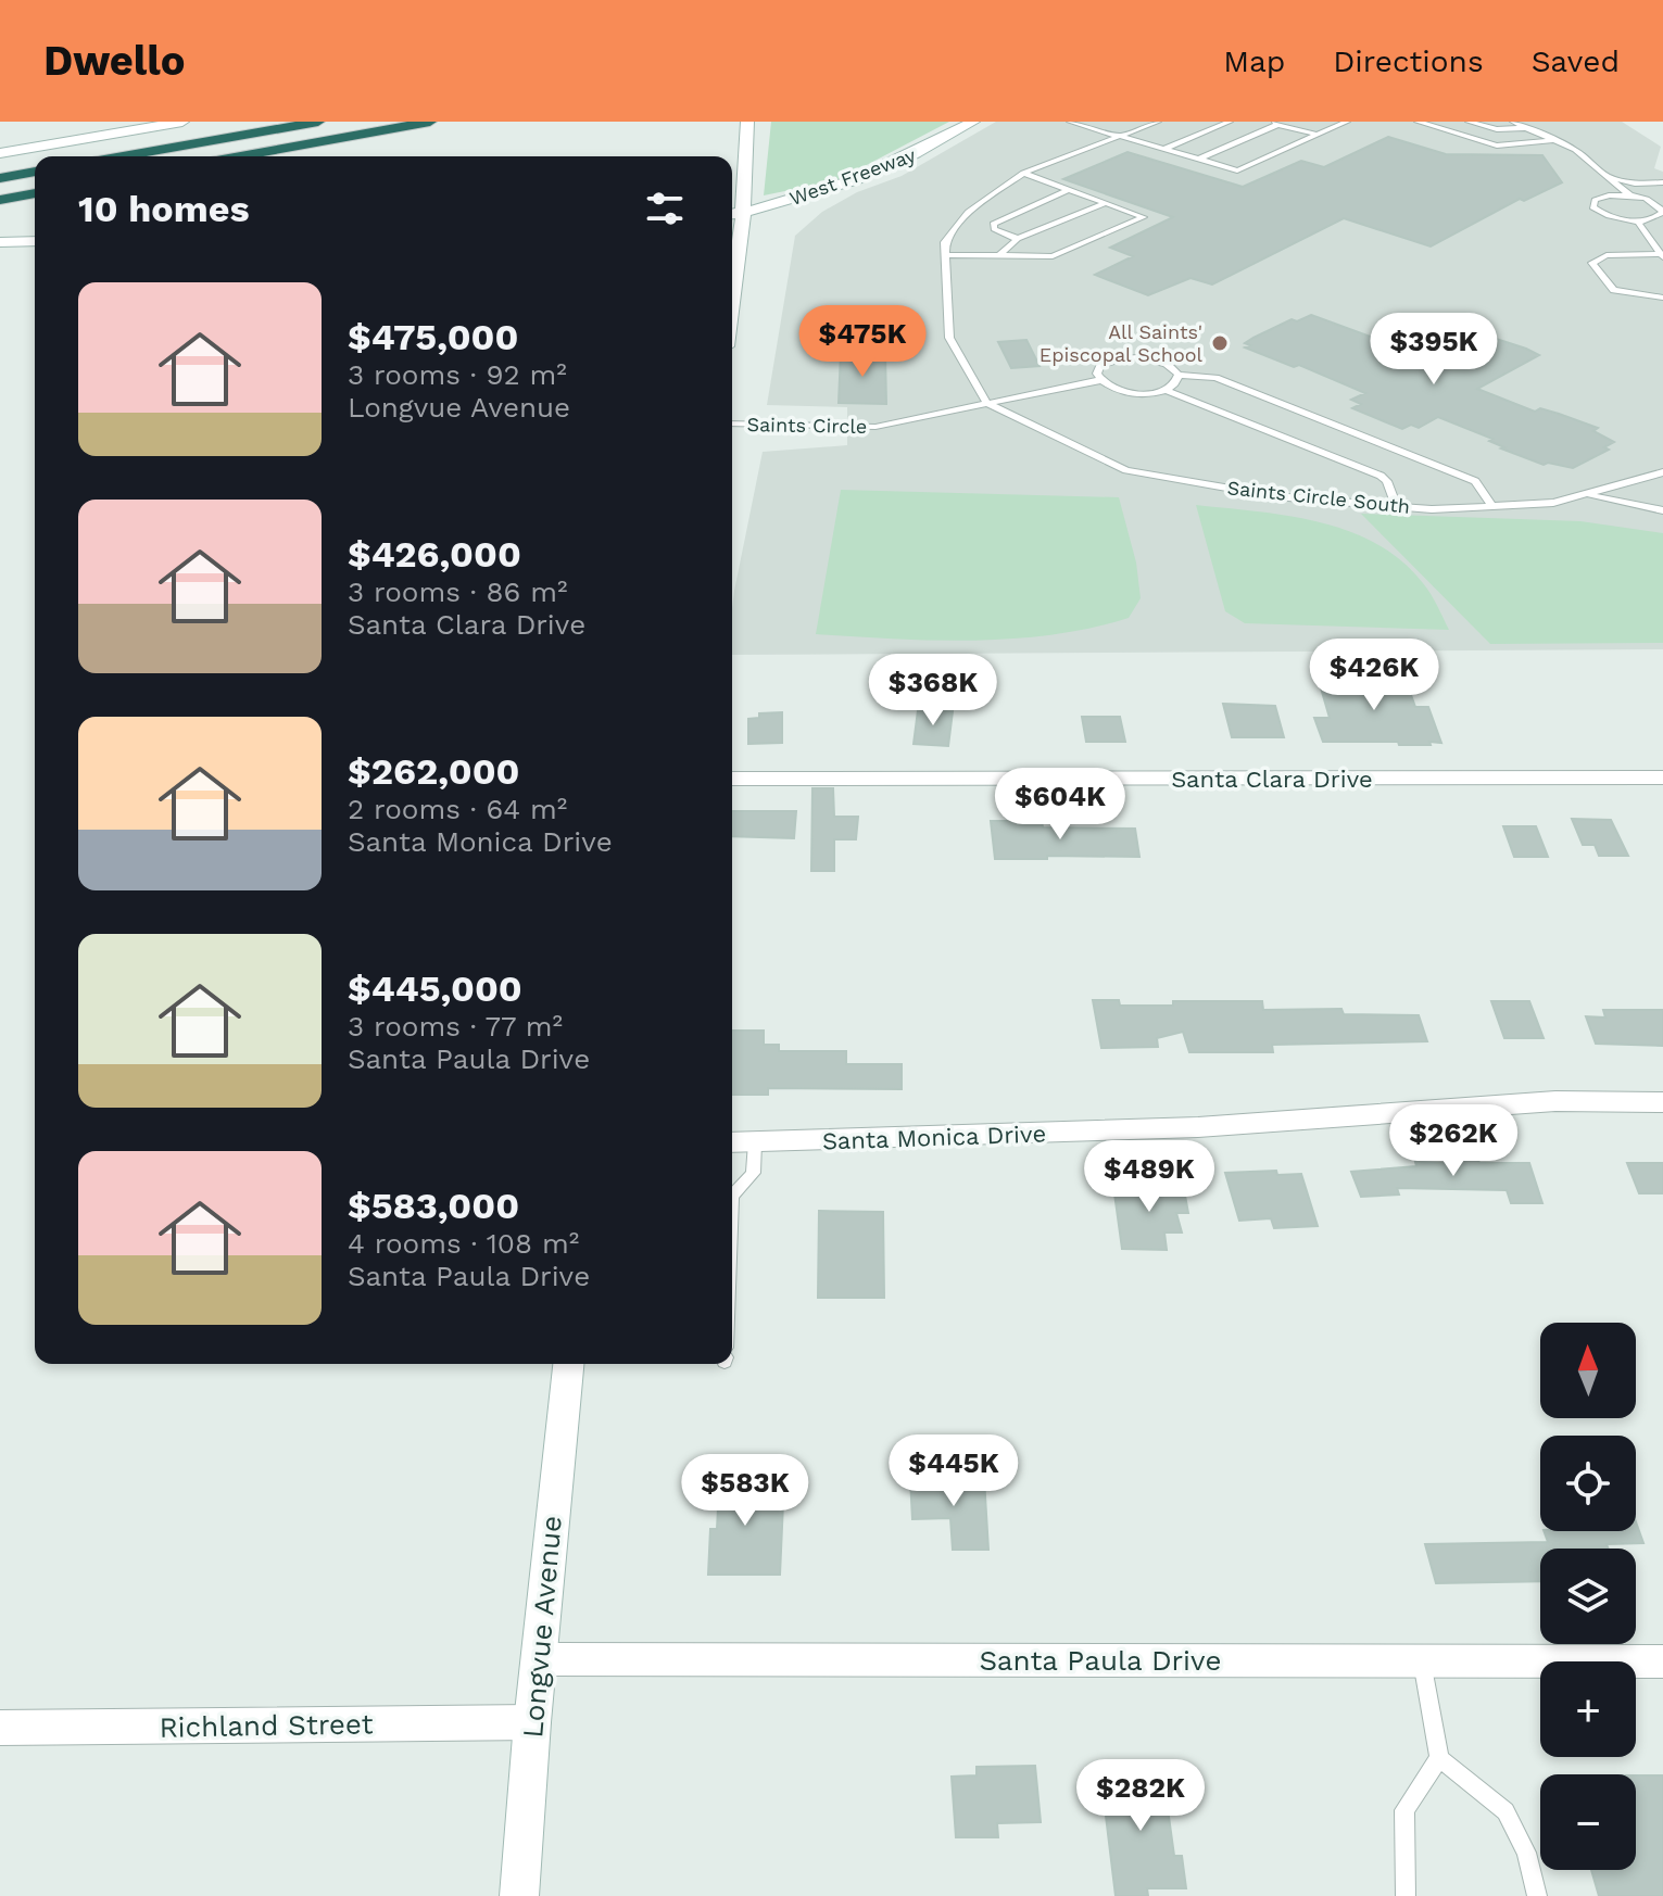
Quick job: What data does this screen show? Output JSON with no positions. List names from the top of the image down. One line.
{"streets":{"street":["West Freeway","Santa Clara Drive","Santa Monica Drive","Longvue Avenue","Santa Paula Drive","Richland Street"],"lane":["Saints Circle","Saints Circle South"]},"crossings":[["Saints Circle","Saints Circle South"],["Longvue Avenue","Santa Paula Drive"],["Longvue Avenue","Richland Street"]],"places":["All Saints' Episcopal School"],"north":"top","page":{"header":"Dwello","nav":["Map","Directions","Saved"],"heading":"10 homes","list":[{"name":"$475,000","note":"3 rooms · 92 m² · Longvue Avenue"},{"name":"$426,000","note":"3 rooms · 86 m² · Santa Clara Drive"},{"name":"$262,000","note":"2 rooms · 64 m² · Santa Monica Drive"},{"name":"$445,000","note":"3 rooms · 77 m² · Santa Paula Drive"},{"name":"$583,000","note":"4 rooms · 108 m² · Santa Paula Drive"}],"price":["$475K","$395K","$426K","$368K","$604K","$262K","$489K","$445K","$583K","$282K"],"map_buttons":["+","−"]}}
